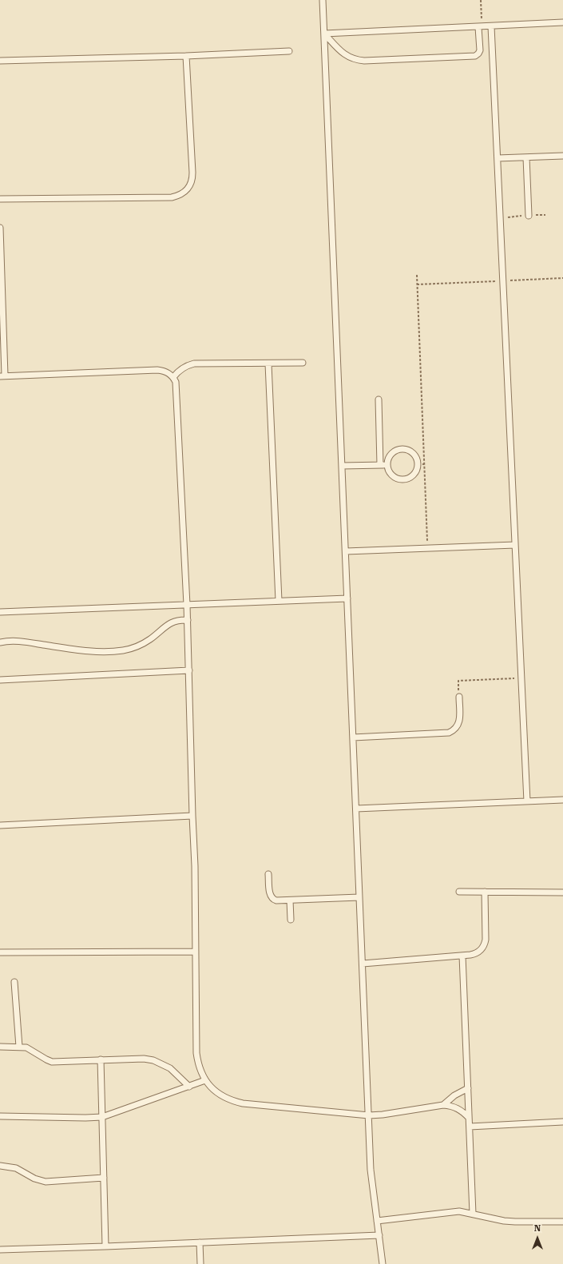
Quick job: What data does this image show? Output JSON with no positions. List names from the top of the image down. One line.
{"north":"top"}
